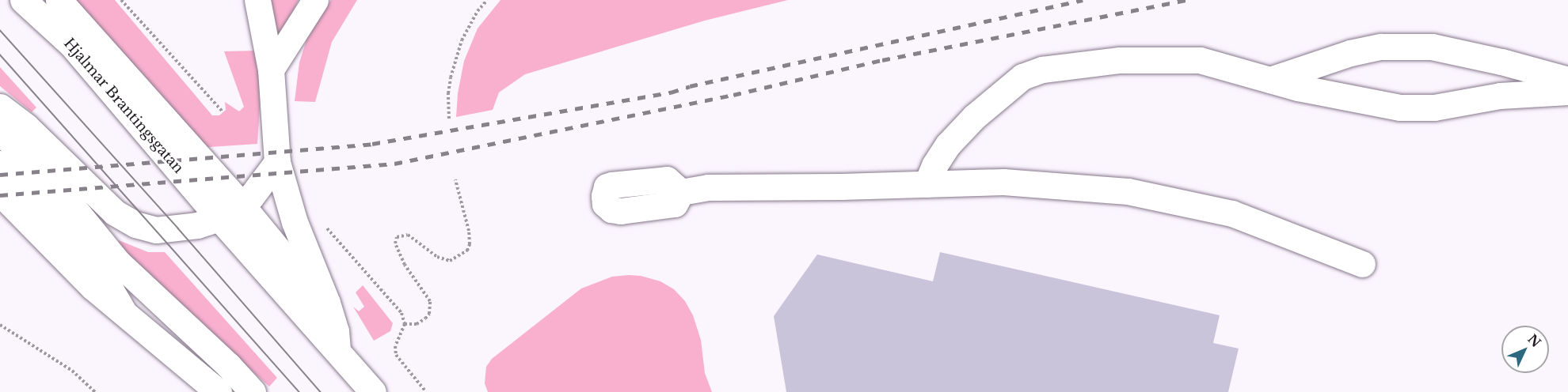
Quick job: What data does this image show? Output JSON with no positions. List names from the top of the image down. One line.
{"streets":{"main road":["Hjalmar Brantingsgatan"]},"north":"top right"}
